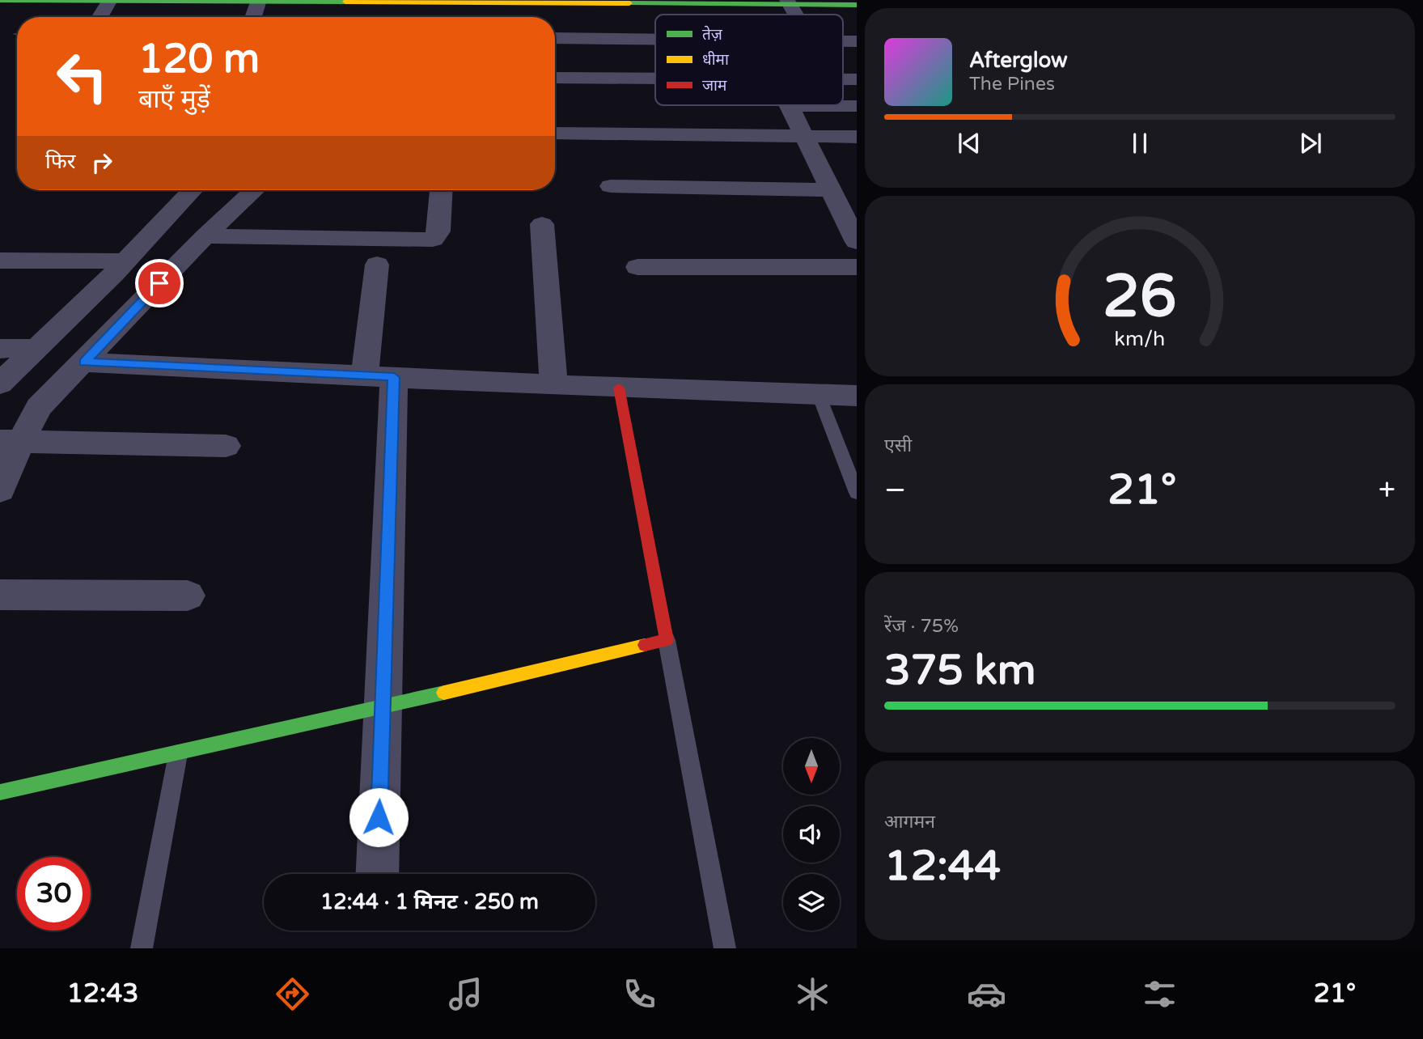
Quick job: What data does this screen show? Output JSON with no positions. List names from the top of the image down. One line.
{"legend":["तेज़","धीमा","जाम"],"north":"bottom","page":{"turn":["120 m","बाएँ मुड़ें"],"song":["Afterglow","The Pines"],"then":"फिर","tile":["एसी",["रेंज · 75%","375 km"],["आगमन","12:44"]],"heat":["−","21°","+"],"limit":"30","trip":"12:44 · 1 मिनट · 250 m","tabs":["12:43","21°"],"gauge":["26","km/h"]}}
